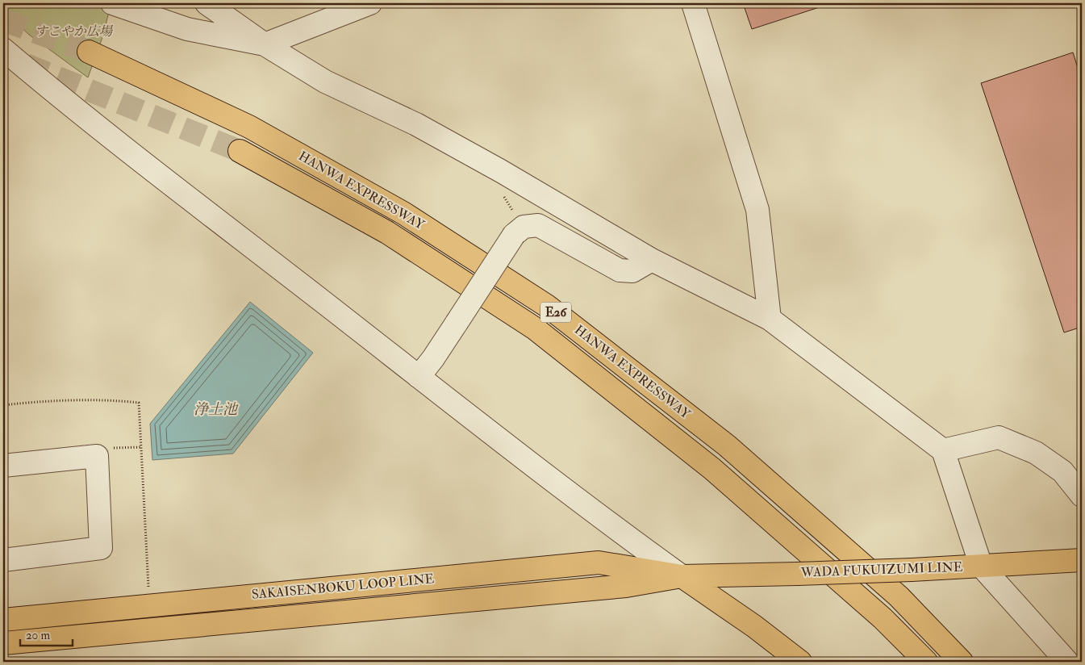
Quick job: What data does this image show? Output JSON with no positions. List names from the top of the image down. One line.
{"streets":{"main road":["HANWA EXPRESSWAY","E26","WADA FUKUIZUMI LINE","SAKAISENBOKU LOOP LINE"]},"crossings":[["WADA FUKUIZUMI LINE","SAKAISENBOKU LOOP LINE"]],"water":["浄土池"],"parks":["すこやか広場"],"scale_bar":"20 m"}
